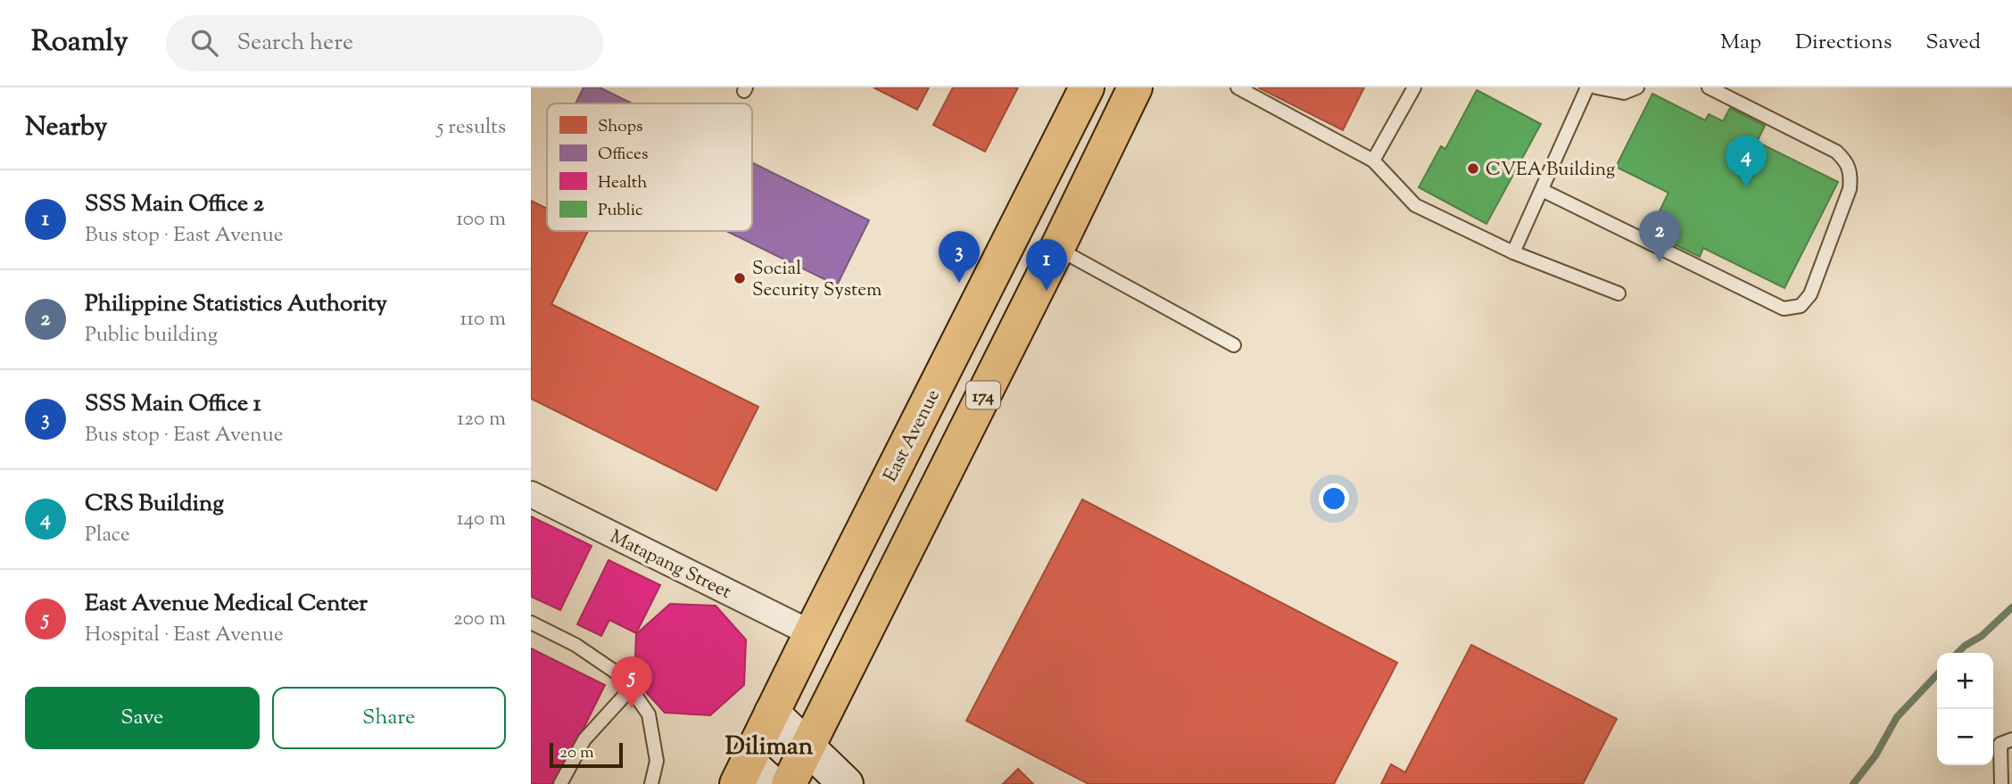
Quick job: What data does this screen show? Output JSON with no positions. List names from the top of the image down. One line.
{"streets":{"main road":["174","East Avenue"],"street":["Matapang Street"]},"crossings":[["East Avenue","Matapang Street"]],"districts":["Diliman"],"places":["CVEA Building","Social Security System"],"legend":["Shops","Offices","Health","Public"],"scale_bar":"20 m","page":{"header":"Roamly","search":"Search here","nav":["Map","Directions","Saved"],"heading":["Nearby","5 results"],"pins":["4","2","3","1","5"],"list":[{"mark":"1","name":"SSS Main Office 2","note":"Bus stop · East Avenue","value":"100 m"},{"mark":"2","name":"Philippine Statistics Authority","note":"Public building","value":"110 m"},{"mark":"3","name":"SSS Main Office 1","note":"Bus stop · East Avenue","value":"120 m"},{"mark":"4","name":"CRS Building","note":"Place","value":"140 m"},{"mark":"5","name":"East Avenue Medical Center","note":"Hospital · East Avenue","value":"200 m"}],"map_buttons":["+","−"],"buttons":["Save","Share"],"scale":"20 m"}}
